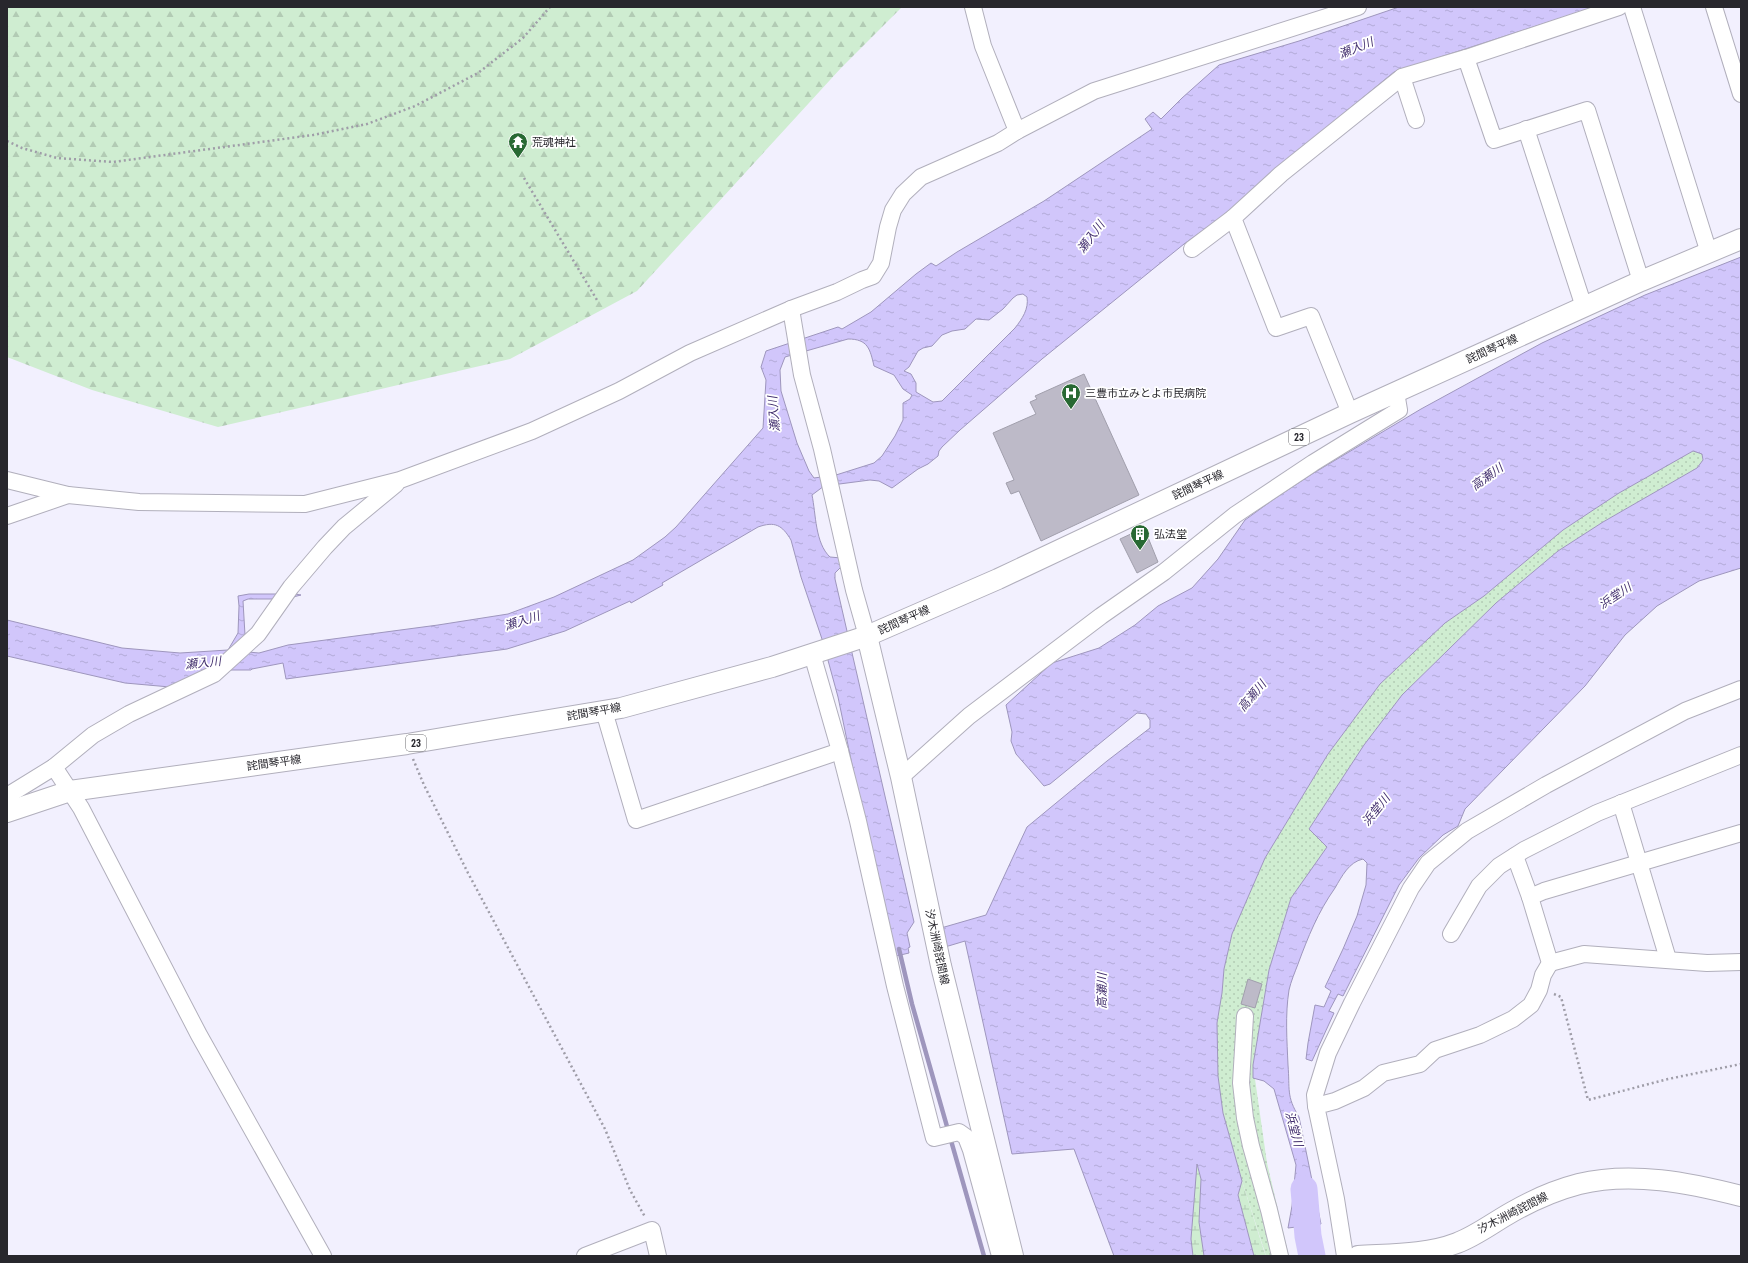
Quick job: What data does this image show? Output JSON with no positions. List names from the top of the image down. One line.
{"streets":{"main road":["詫間琴平線","23","汐木洲崎詫間線"]},"crossings":[["詫間琴平線","汐木洲崎詫間線"]],"water":["瀬入川","高瀬川","浜堂川"],"places":{"temple":["荒魂神社"],"hospital":["三豊市立みとよ市民病院"],"building":["弘法堂"]}}
